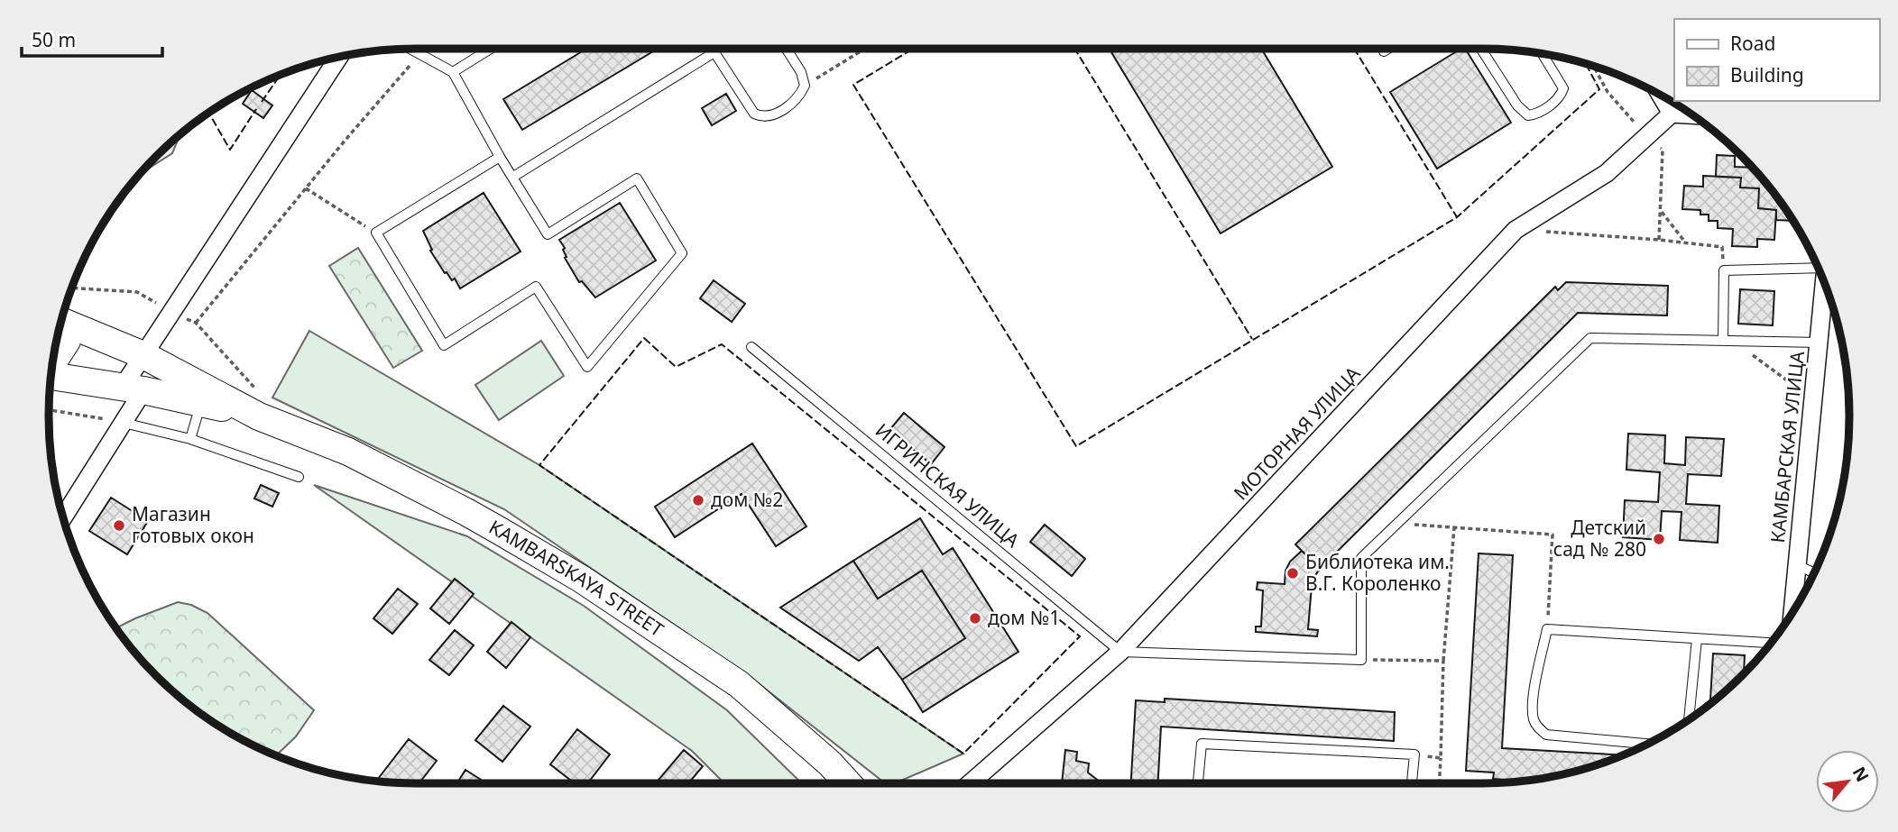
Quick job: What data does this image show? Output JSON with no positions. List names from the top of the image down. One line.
{"streets":{"main road":["KAMBARSKAYA STREET"],"street":["МОТОРНАЯ УЛИЦА","КАМБАРСКАЯ УЛИЦА"],"lane":["ИГРИНСКАЯ УЛИЦА"]},"crossings":[["МОТОРНАЯ УЛИЦА","ИГРИНСКАЯ УЛИЦА"]],"places":["дом №2","Магазин готовых окон","Детский сад № 280","Библиотека им. В.Г. Короленко","дом №1"],"legend":["Road","Building"],"scale_bar":"50 m","north":"top right"}
